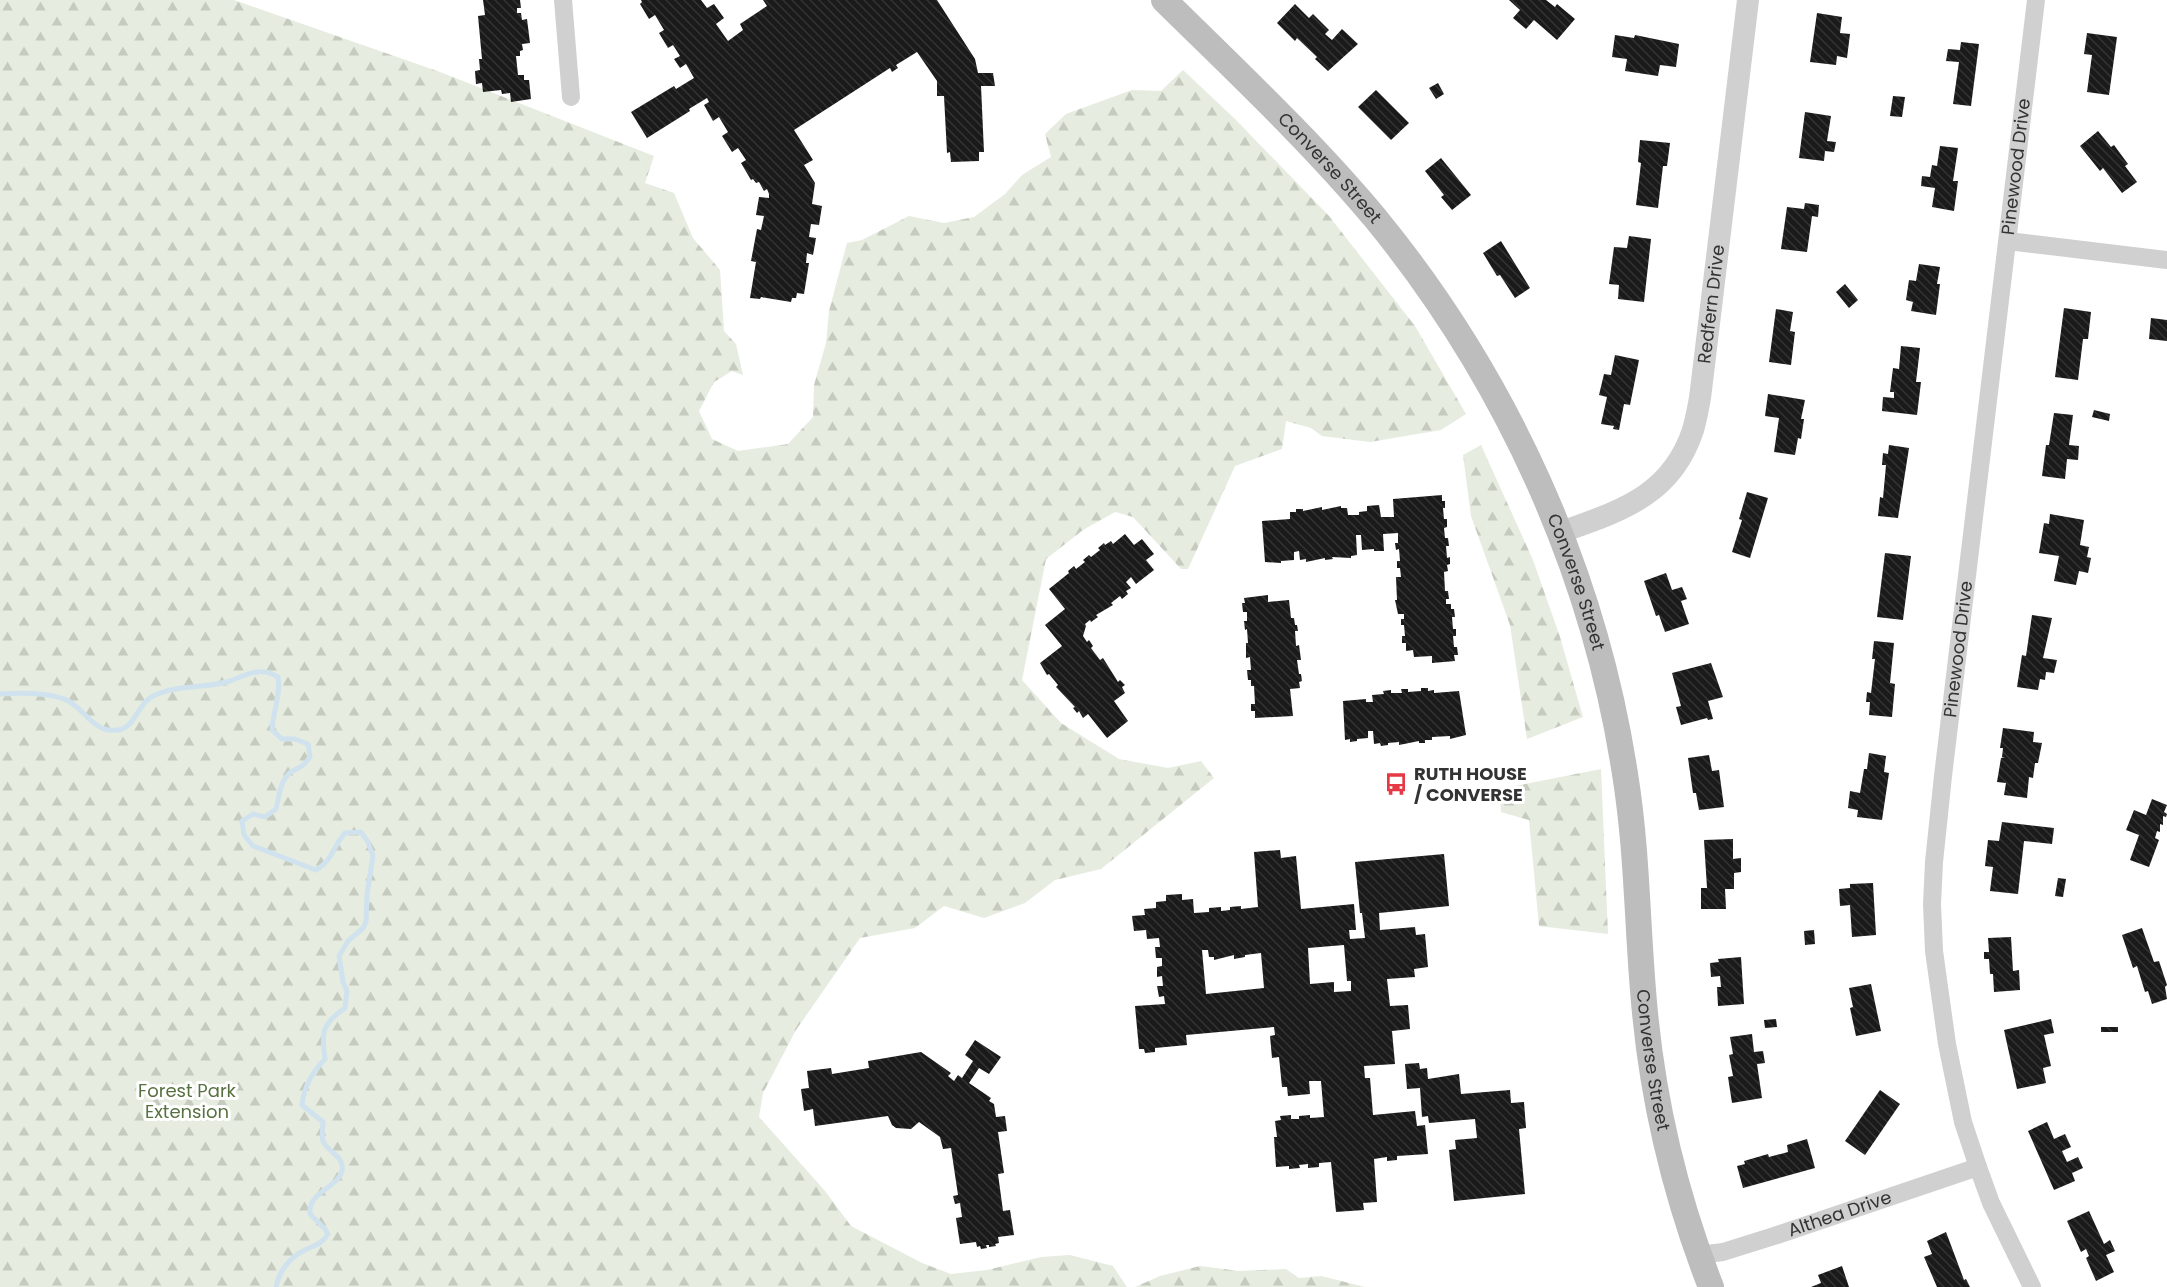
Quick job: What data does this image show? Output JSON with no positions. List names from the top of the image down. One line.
{"streets":{"main road":["Converse Street"],"street":["Pinewood Drive","Redfern Drive","Althea Drive"]},"crossings":[["Pinewood Drive","Althea Drive"],["Converse Street","Redfern Drive"],["Converse Street","Althea Drive"]],"parks":["Forest Park Extension"],"places":{"bus stop":["RUTH HOUSE / CONVERSE"]}}
